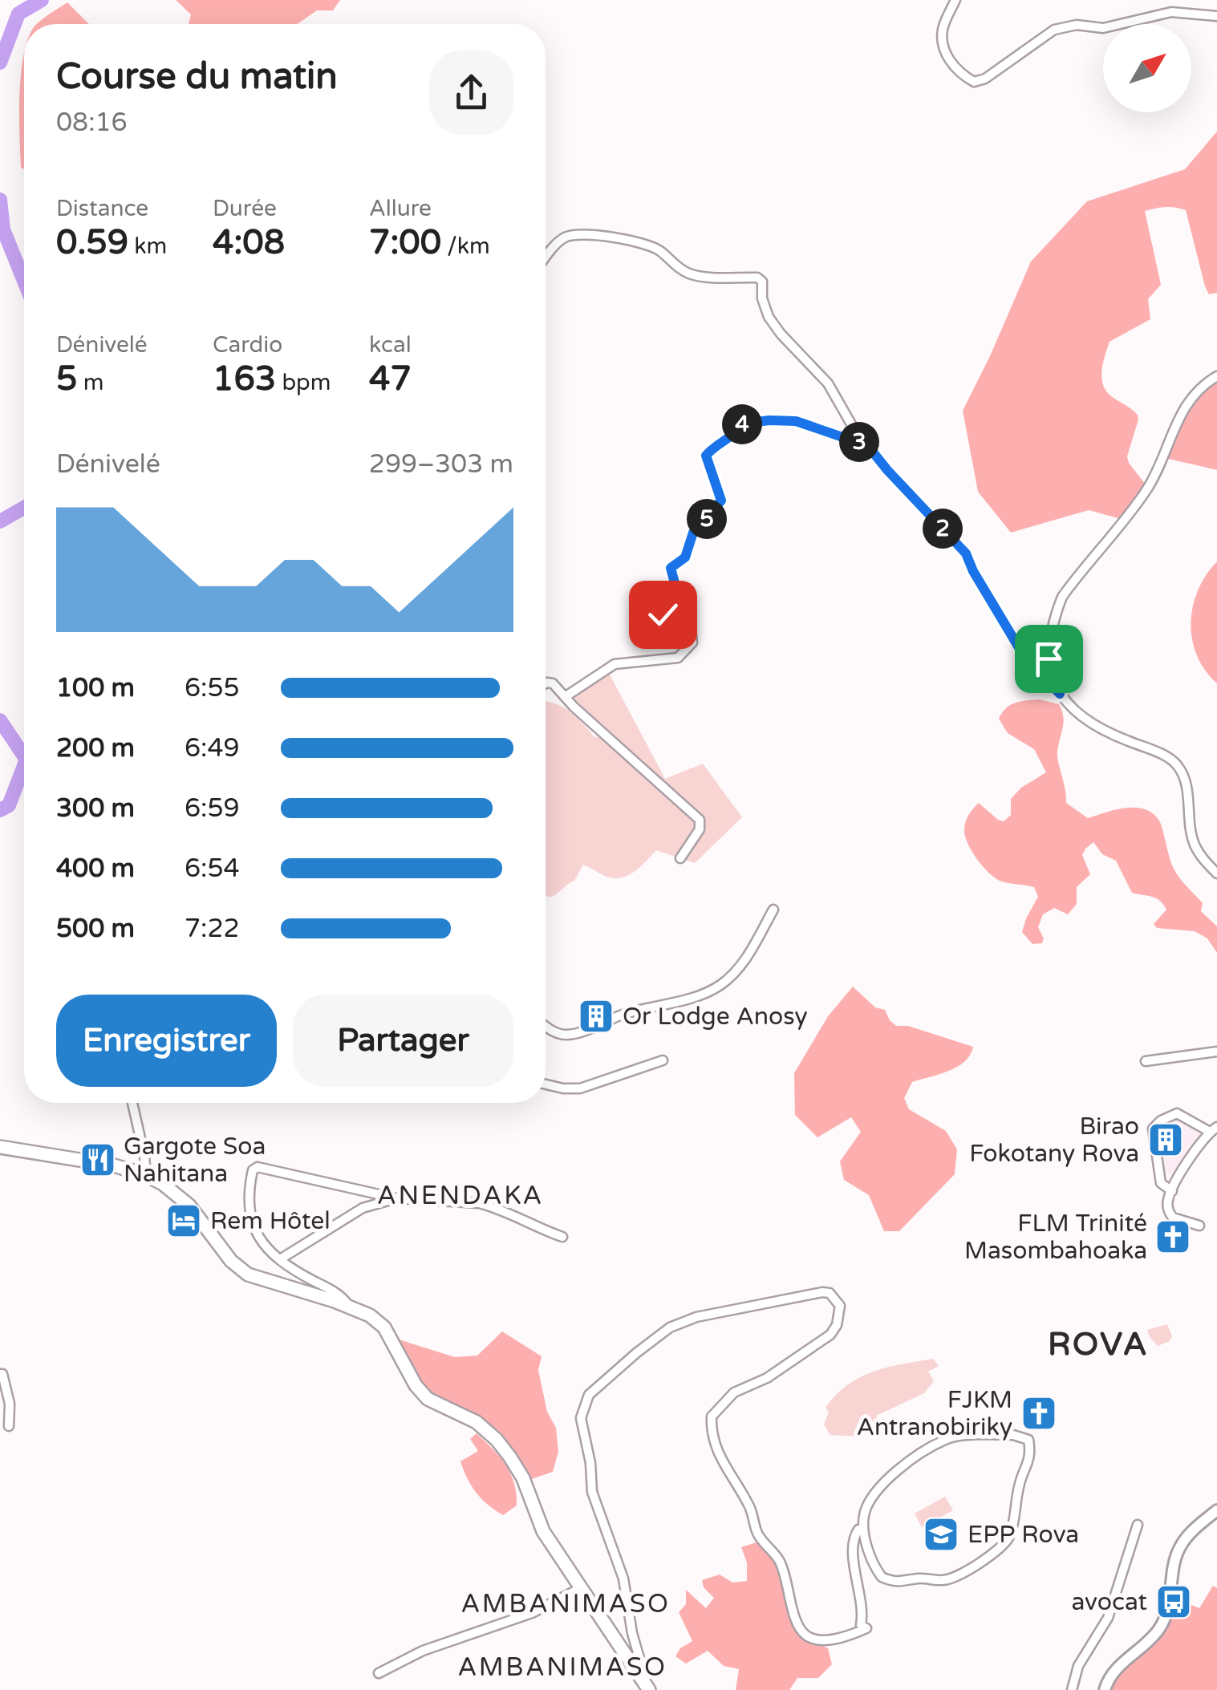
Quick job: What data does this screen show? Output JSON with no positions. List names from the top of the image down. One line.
{"districts":["ANENDAKA","ROVA","AMBANIMASO","AMBANIMASO"],"places":{"building":["Or Lodge Anosy","Birao Fokotany Rova"],"restaurant":["Gargote Soa Nahitana"],"hotel":["Rem Hôtel"],"church":["FLM Trinité Masombahoaka","FJKM Antranobiriky"],"school or university":["EPP Rova"],"bus stop":["avocat"]},"north":"top right","page":{"heading":["Course du matin","08:16"],"stats":[["Distance","0.59 km"],["Durée","4:08"],["Allure","7:00 /km"],["Dénivelé","5 m"],["Cardio","163 bpm"],["kcal","47"]],"pins":["4","3","5","2"],"chart":["Dénivelé","299–303 m"],"list":[{"name":"100 m","note":"6:55"},{"name":"200 m","note":"6:49"},{"name":"300 m","note":"6:59"},{"name":"400 m","note":"6:54"},{"name":"500 m","note":"7:22"}],"buttons":["Enregistrer","Partager"]}}
